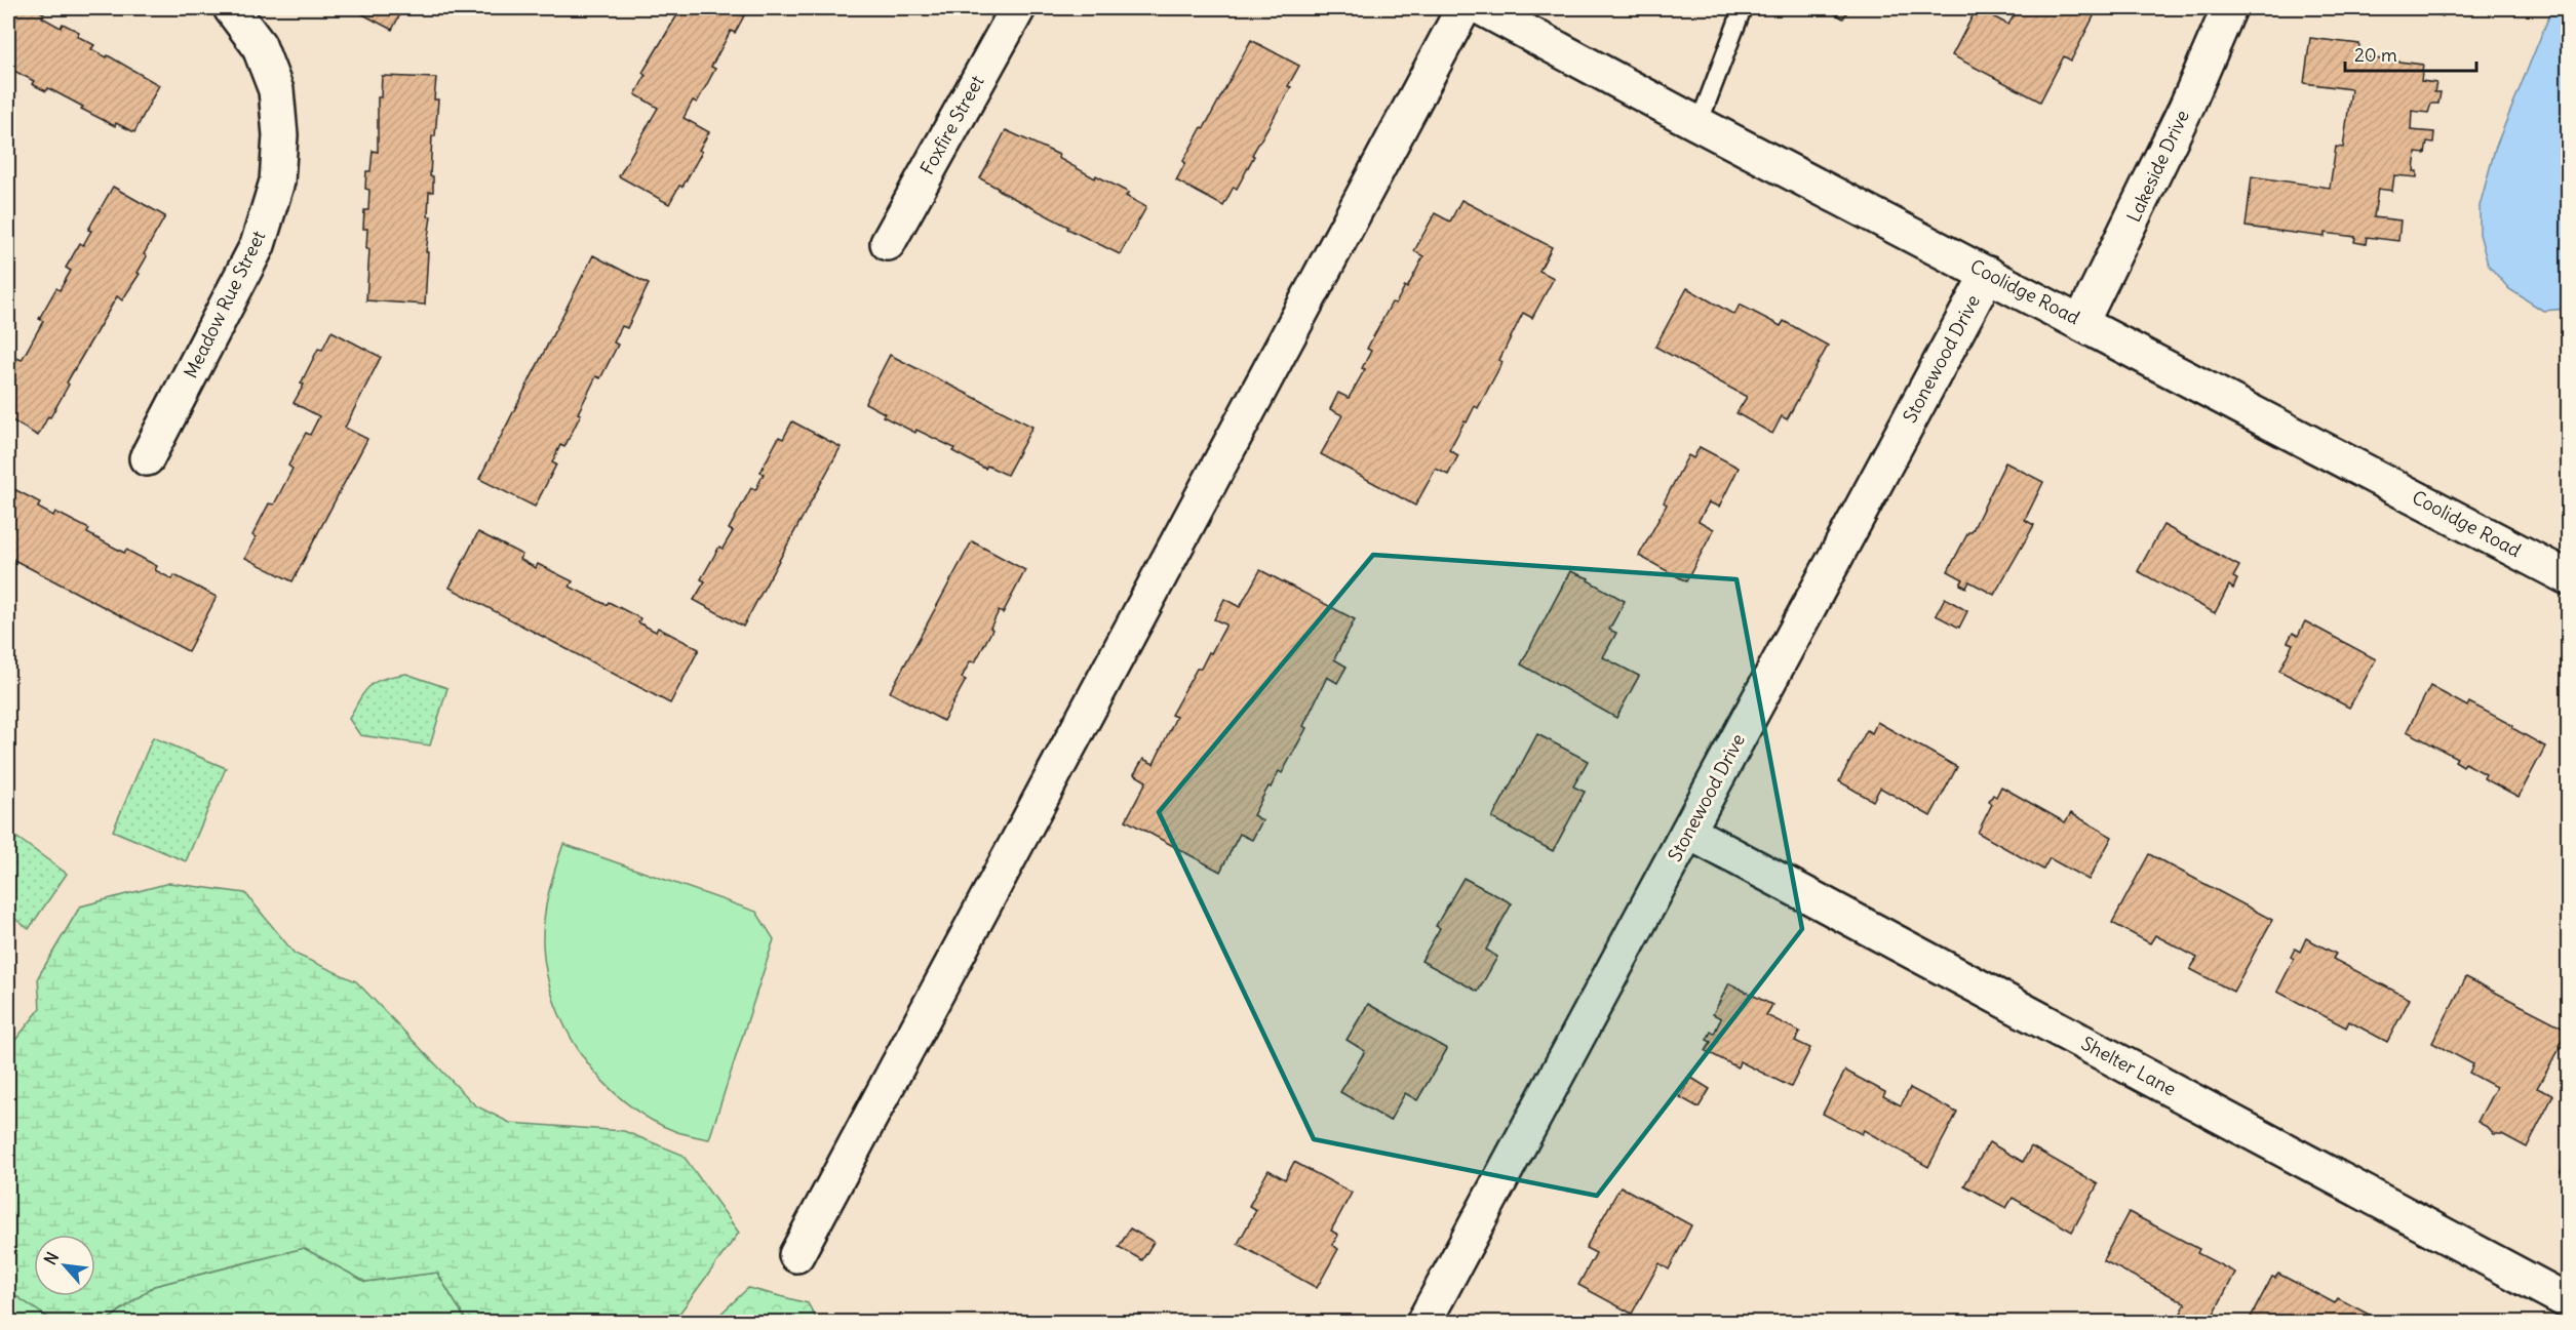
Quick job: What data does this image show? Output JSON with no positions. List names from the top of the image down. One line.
{"streets":{"street":["Foxfire Street","Lakeside Drive","Coolidge Road","Meadow Rue Street","Stonewood Drive","Shelter Lane"]},"crossings":[["Lakeside Drive","Coolidge Road"],["Coolidge Road","Stonewood Drive"],["Stonewood Drive","Shelter Lane"]],"scale_bar":"20 m","north":"top left"}
